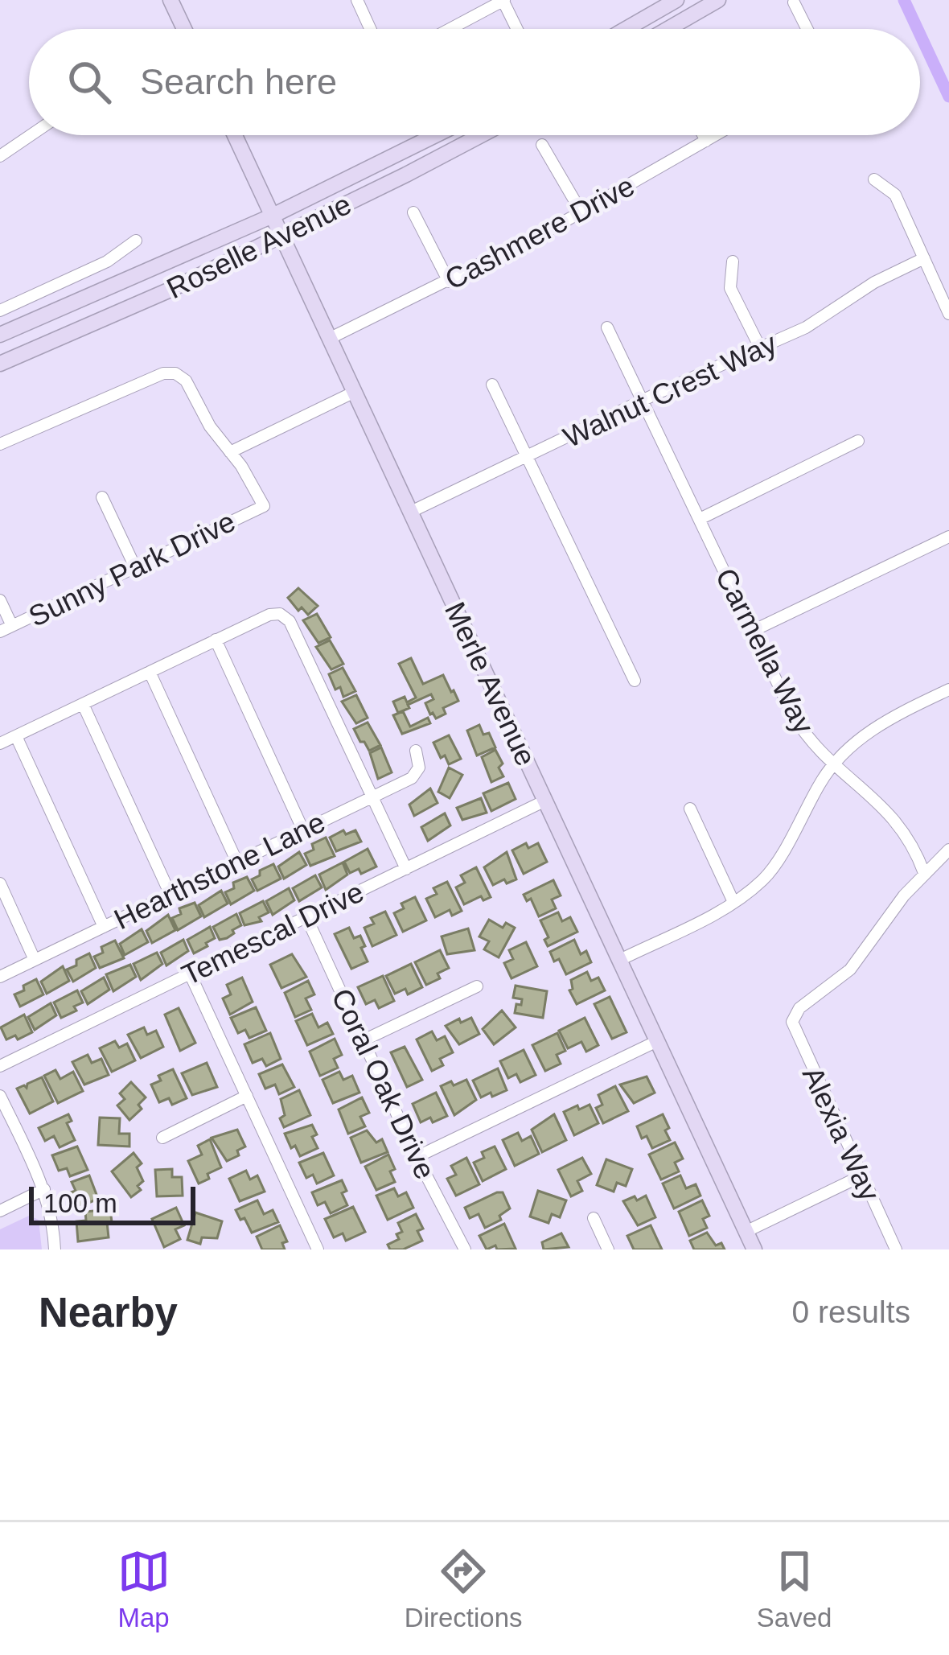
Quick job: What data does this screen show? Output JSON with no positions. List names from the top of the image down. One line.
{"streets":{"street":["Cashmere Drive","Roselle Avenue","Walnut Crest Way","Sunny Park Drive","Carmella Way","Merle Avenue","Hearthstone Lane","Temescal Drive","Coral Oak Drive","Alexia Way"]},"crossings":[["Cashmere Drive","Merle Avenue"],["Roselle Avenue","Merle Avenue"],["Walnut Crest Way","Carmella Way"],["Walnut Crest Way","Merle Avenue"],["Carmella Way","Alexia Way"],["Merle Avenue","Temescal Drive"],["Temescal Drive","Coral Oak Drive"]],"scale_bar":"100 m","page":{"search":"Search here","scale":"100 m","heading":["Nearby","0 results"],"nav":["Map","Directions","Saved"]}}
